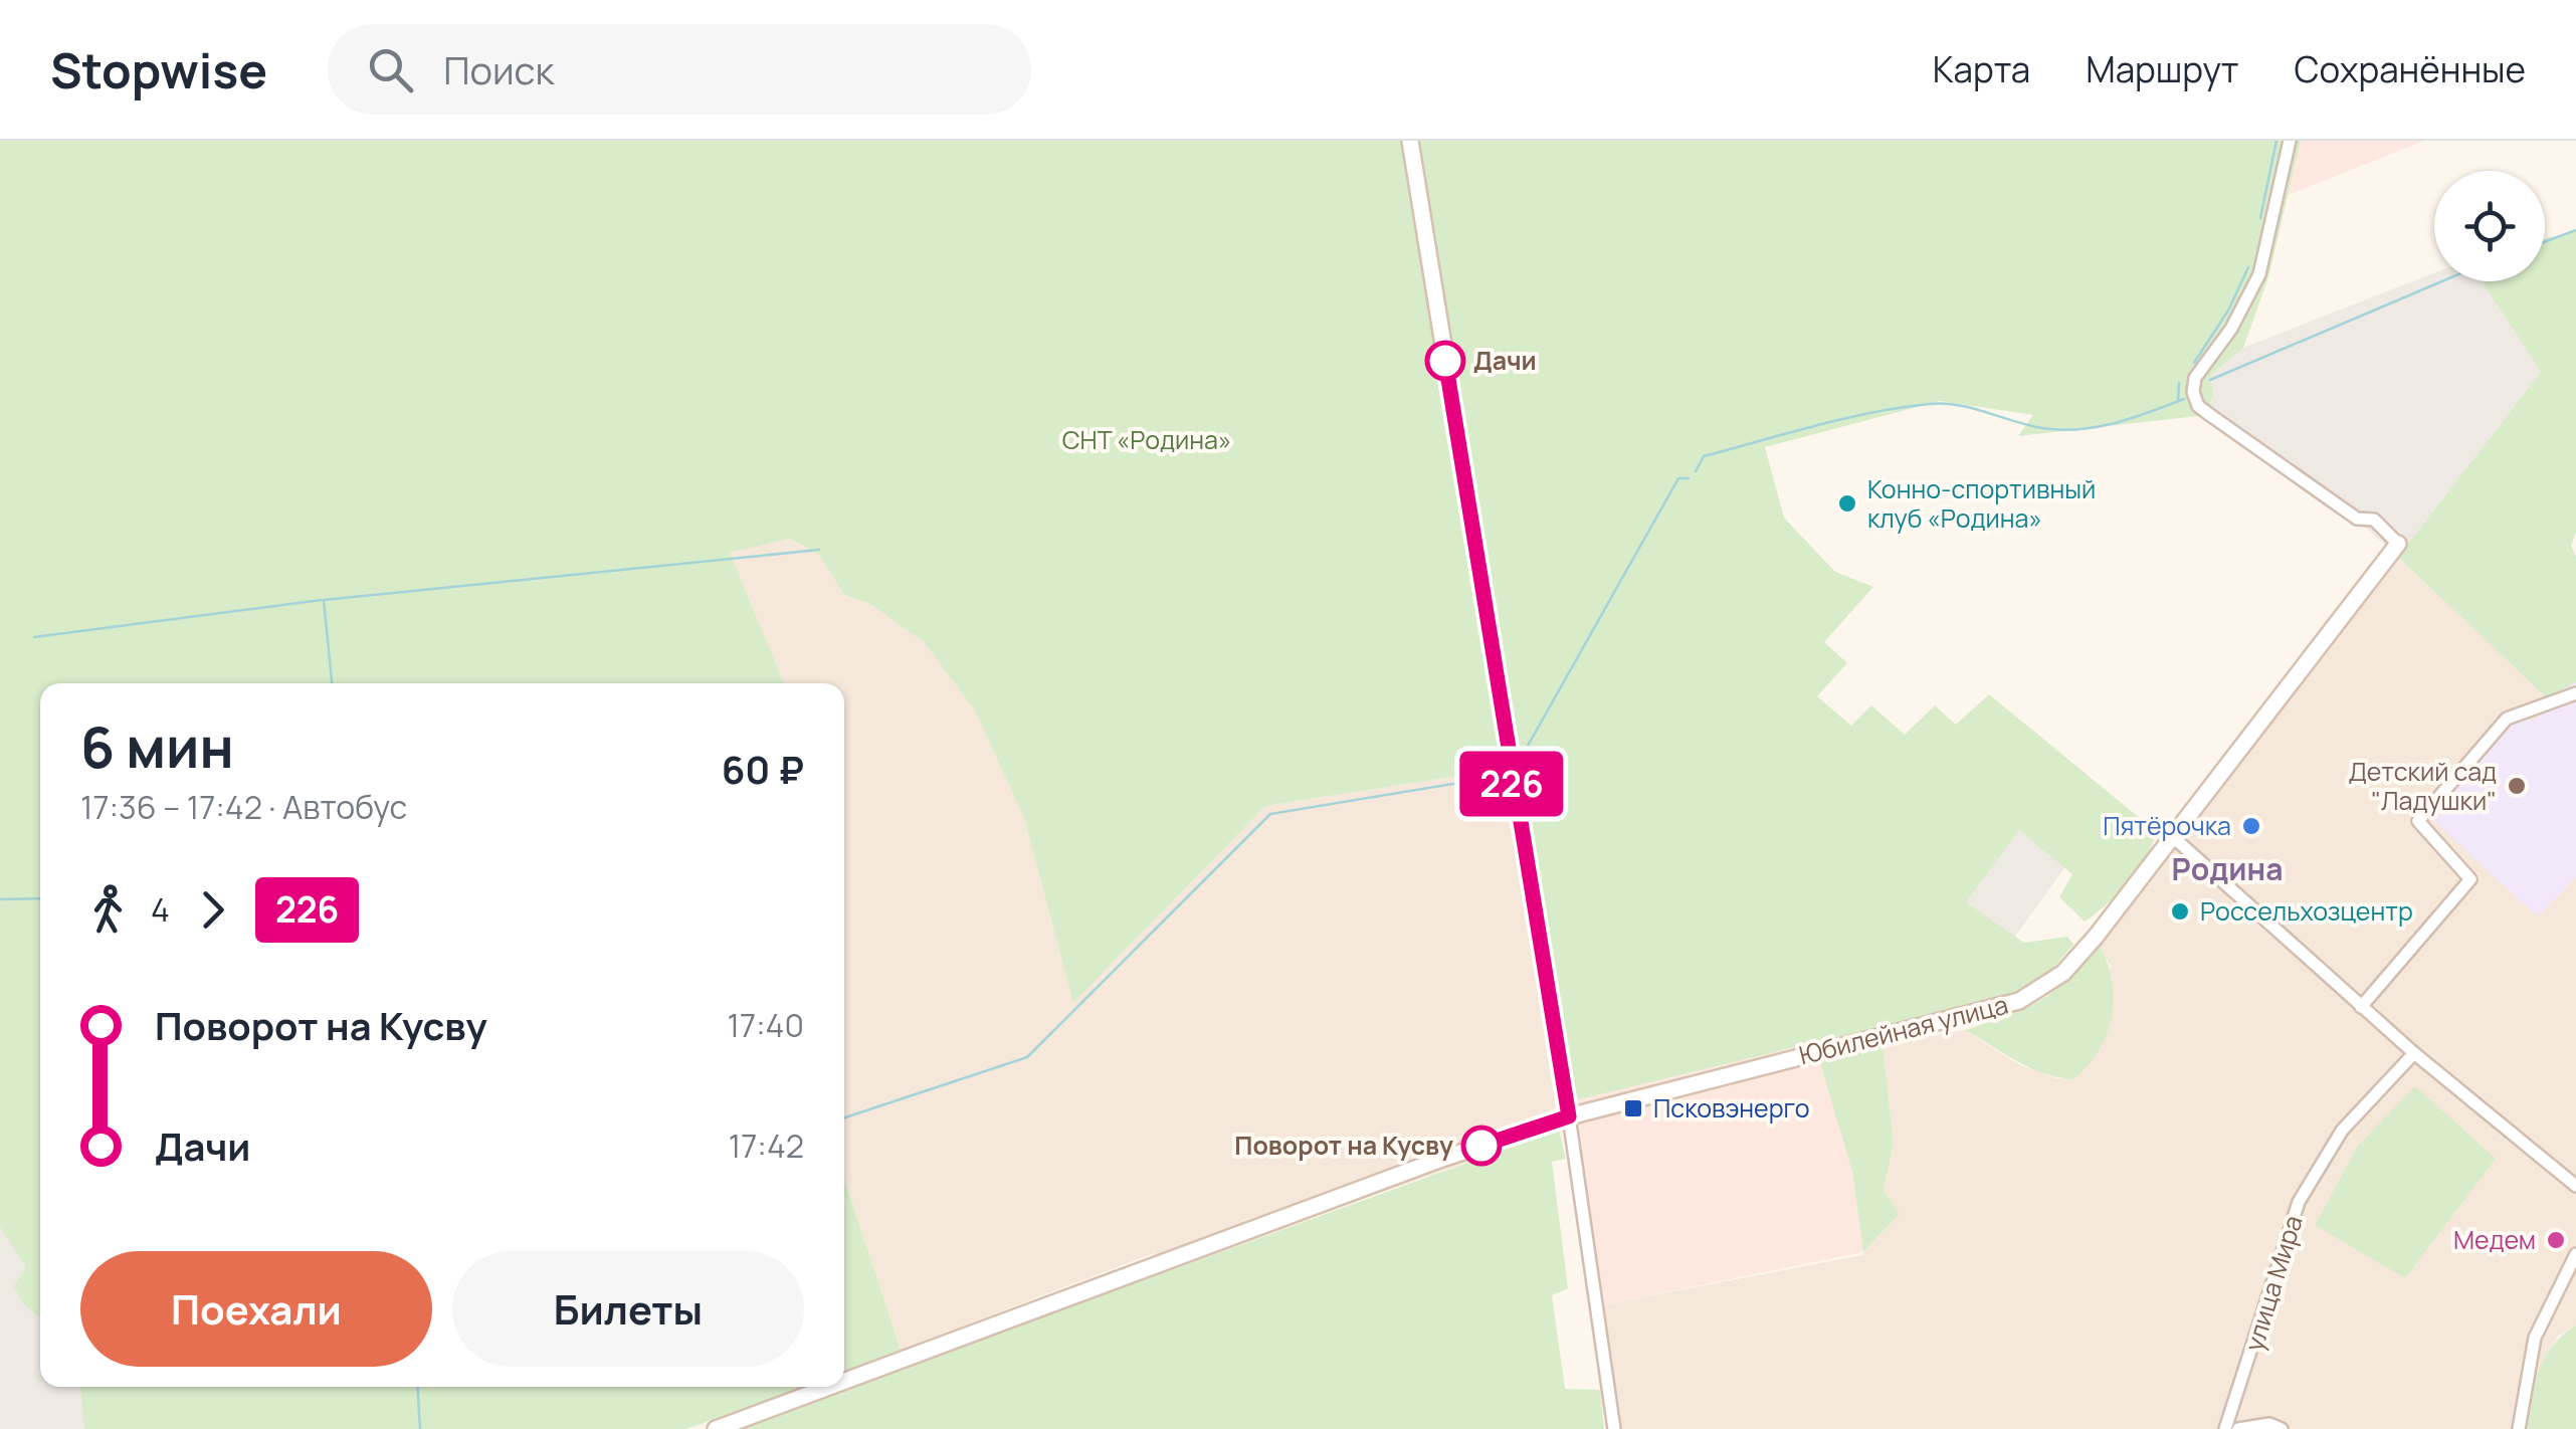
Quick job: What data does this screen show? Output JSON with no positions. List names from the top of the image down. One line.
{"streets":{"street":["Юбилейная улица","улица Мира"]},"districts":["Родина"],"parks":["СНТ «Родина»"],"places":{"other":["Дачи","Конно-спортивный клуб «Родина»","Детский сад \"Ладушки\"","Пятёрочка","Россельхозцентр","Поворот на Кусву","Медем"],"transit":["Псковэнерго"]},"lines":["bus line 226"],"page":{"header":"Stopwise","search":"Поиск","nav":["Карта","Маршрут","Сохранённые"],"on_map":"226","heading":["6 мин","17:36 – 17:42 · Автобус","60 ₽"],"legs":["4","226"],"list":[{"name":"Поворот на Кусву","value":"17:40"},{"name":"Дачи","value":"17:42"}],"buttons":["Поехали","Билеты"]}}
